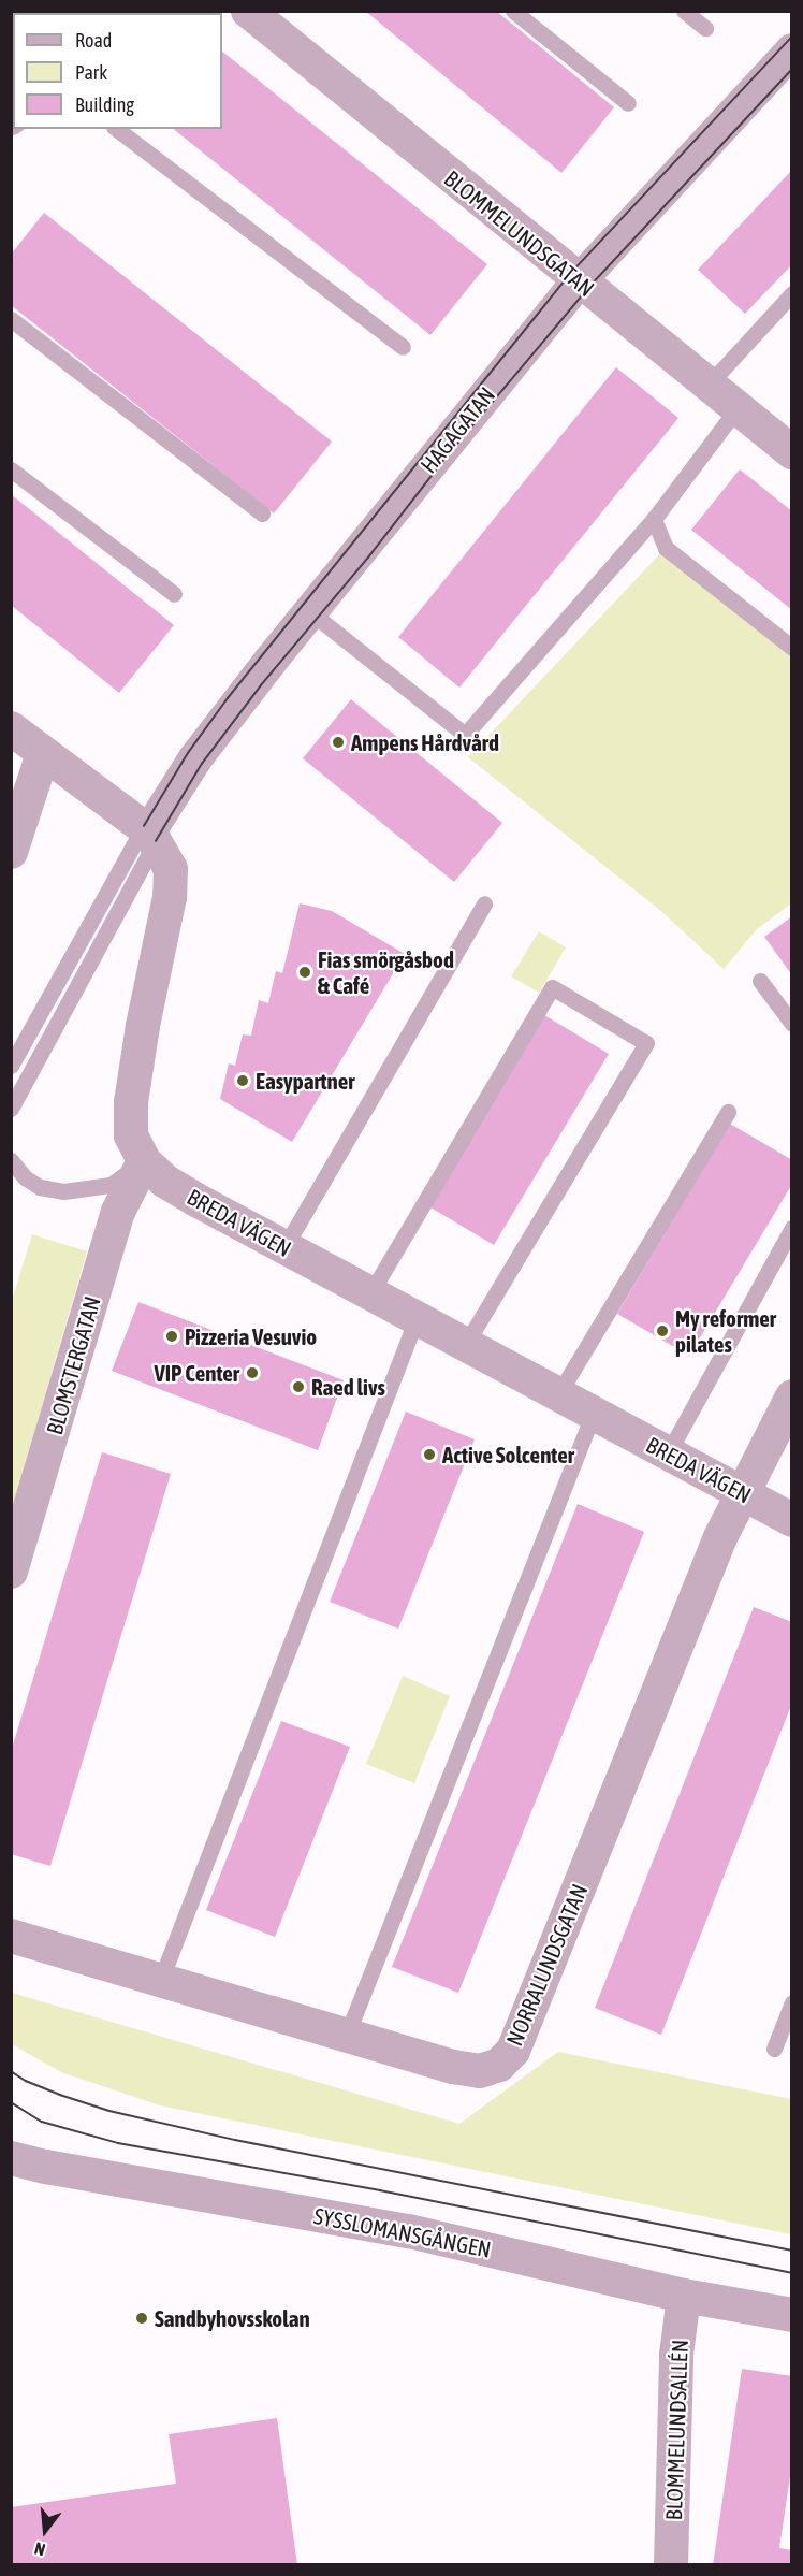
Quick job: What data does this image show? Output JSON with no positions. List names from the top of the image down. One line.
{"streets":{"street":["BLOMMELUNDSGATAN","HAGAGATAN","BREDA VÄGEN","BLOMSTERGATAN","NORRALUNDSGATAN","SYSSLOMANSGÅNGEN","BLOMMELUNDSALLÉN"]},"crossings":[["BLOMMELUNDSGATAN","HAGAGATAN"],["HAGAGATAN","BREDA VÄGEN"],["BREDA VÄGEN","BLOMSTERGATAN"],["BREDA VÄGEN","NORRALUNDSGATAN"],["SYSSLOMANSGÅNGEN","BLOMMELUNDSALLÉN"]],"places":["Ampens Hårdvård","Fias smörgåsbod & Café","Easypartner","My reformer pilates","Pizzeria Vesuvio","VIP Center","Raed livs","Active Solcenter","Sandbyhovsskolan"],"legend":["Road","Park","Building"],"north":"bottom"}
